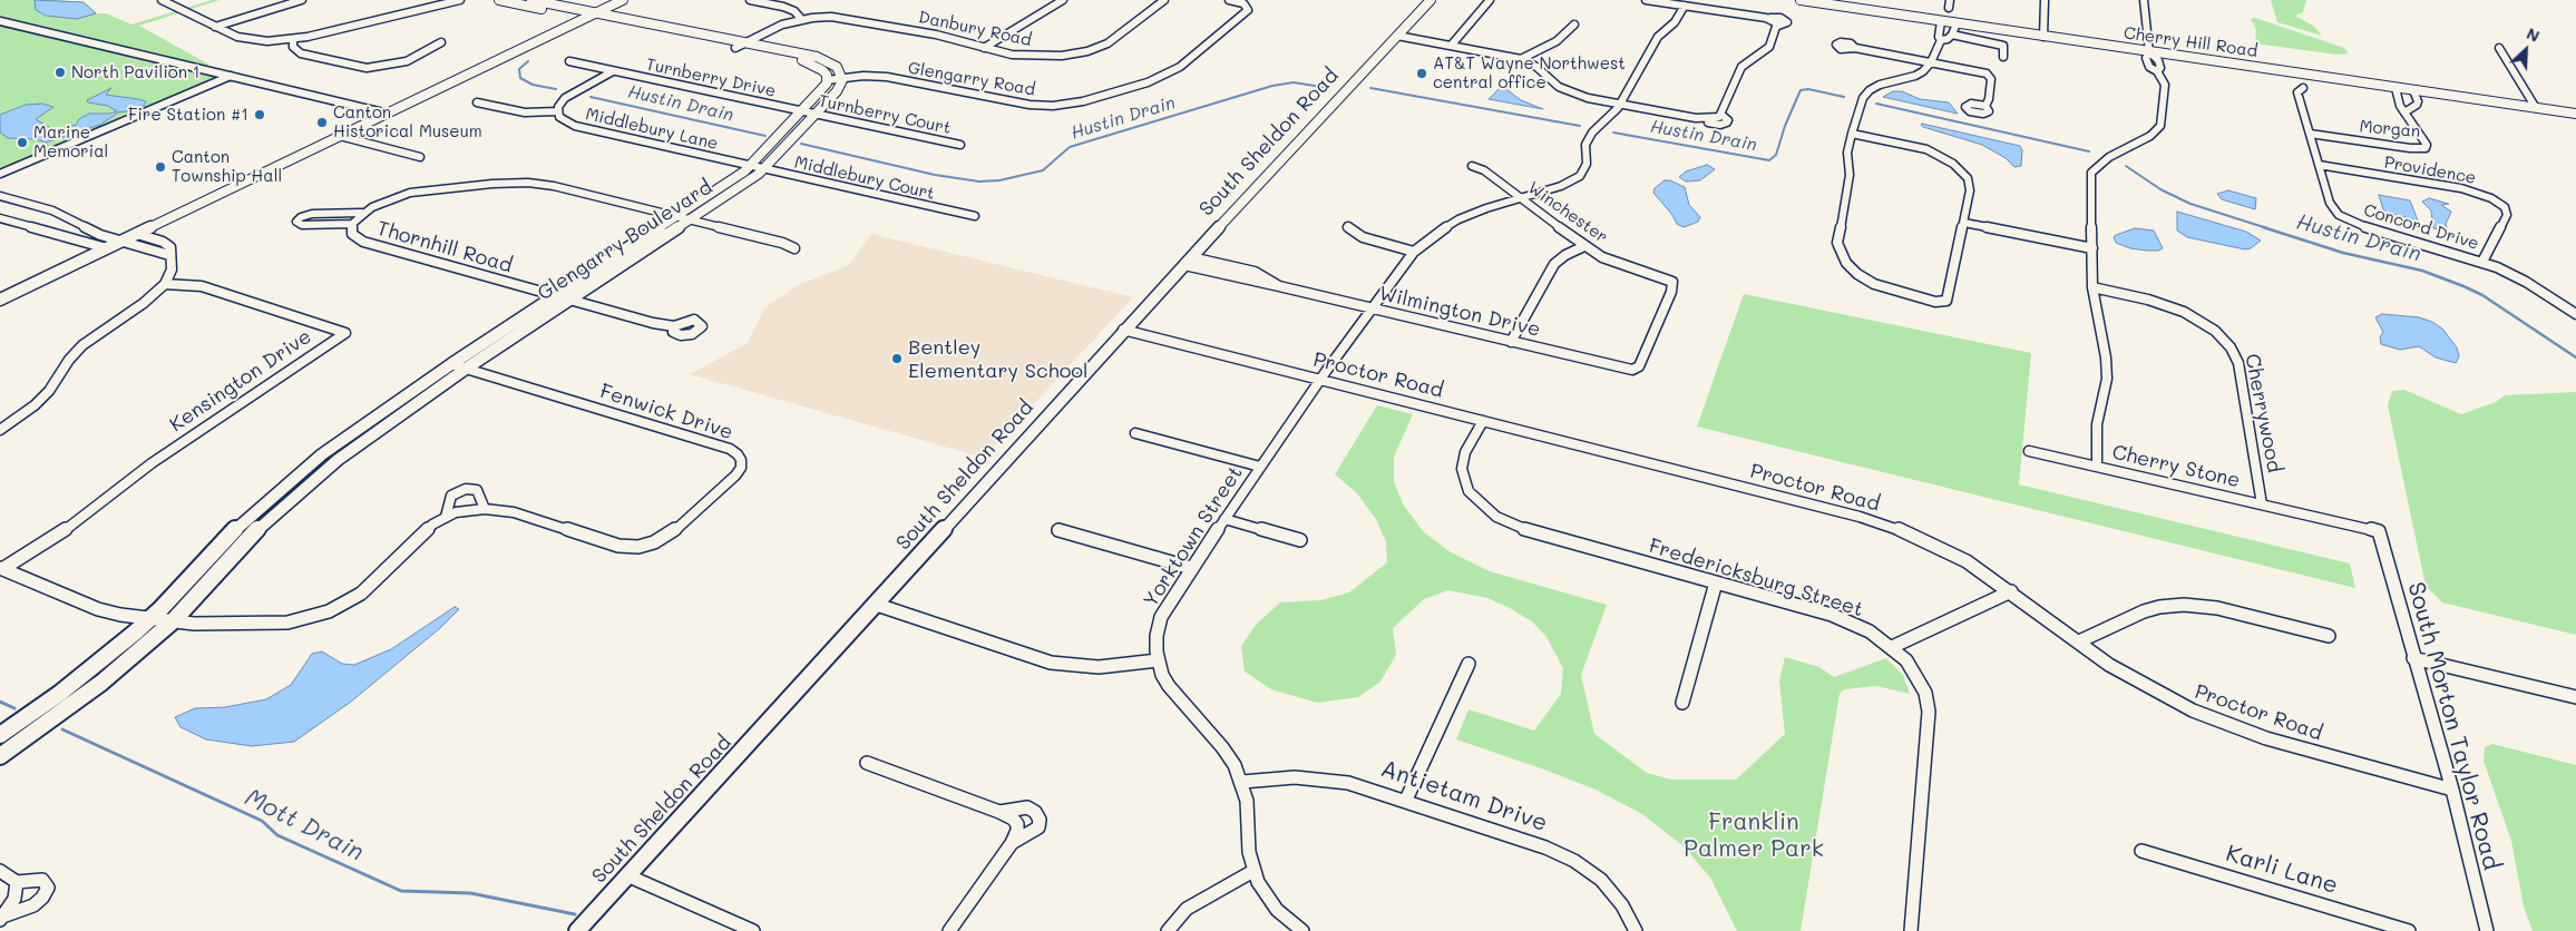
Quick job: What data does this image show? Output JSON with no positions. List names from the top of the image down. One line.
{"streets":{"street":["Danbury Road","Cherry Hill Road","Turnberry Drive","Glengarry Road","Turnberry Court","Middlebury Lane","Morgan","South Sheldon Road","Providence","Middlebury Court","Winchester","Concord Drive","Glengarry Boulevard","Thornhill Road","Wilmington Drive","Proctor Road","Kensington Drive","Fenwick Drive","Cherrywood","Cherry Stone","Yorktown Street","Fredericksburg Street","South Morton Taylor Road","Antietam Drive","Karli Lane"]},"crossings":[["Cherry Hill Road","Cherry Stone"],["Turnberry Drive","Turnberry Court"],["Turnberry Drive","Middlebury Lane"],["Turnberry Drive","Glengarry Boulevard"],["Glengarry Road","Glengarry Boulevard"],["Turnberry Court","Glengarry Boulevard"],["Middlebury Lane","Middlebury Court"],["Middlebury Lane","Glengarry Boulevard"],["Morgan","Concord Drive"],["South Sheldon Road","Wilmington Drive"],["South Sheldon Road","Proctor Road"],["Providence","Concord Drive"],["Middlebury Court","Glengarry Boulevard"],["Winchester","Wilmington Drive"],["Winchester","Yorktown Street"],["Glengarry Boulevard","Thornhill Road"],["Glengarry Boulevard","Fenwick Drive"],["Wilmington Drive","Yorktown Street"],["Proctor Road","Yorktown Street"],["Proctor Road","Fredericksburg Street"],["Proctor Road","South Morton Taylor Road"],["Cherrywood","Cherry Stone"],["Cherry Stone","South Morton Taylor Road"],["Yorktown Street","Antietam Drive"]],"water":["Hustin Drain","Mott Drain"],"parks":["Franklin Palmer Park"],"places":["North Pavilion 1","AT&T Wayne Northwest central office","Fire Station #1","Canton Historical Museum","Marine Memorial","Canton Township Hall","Bentley Elementary School"],"north":"top right"}
